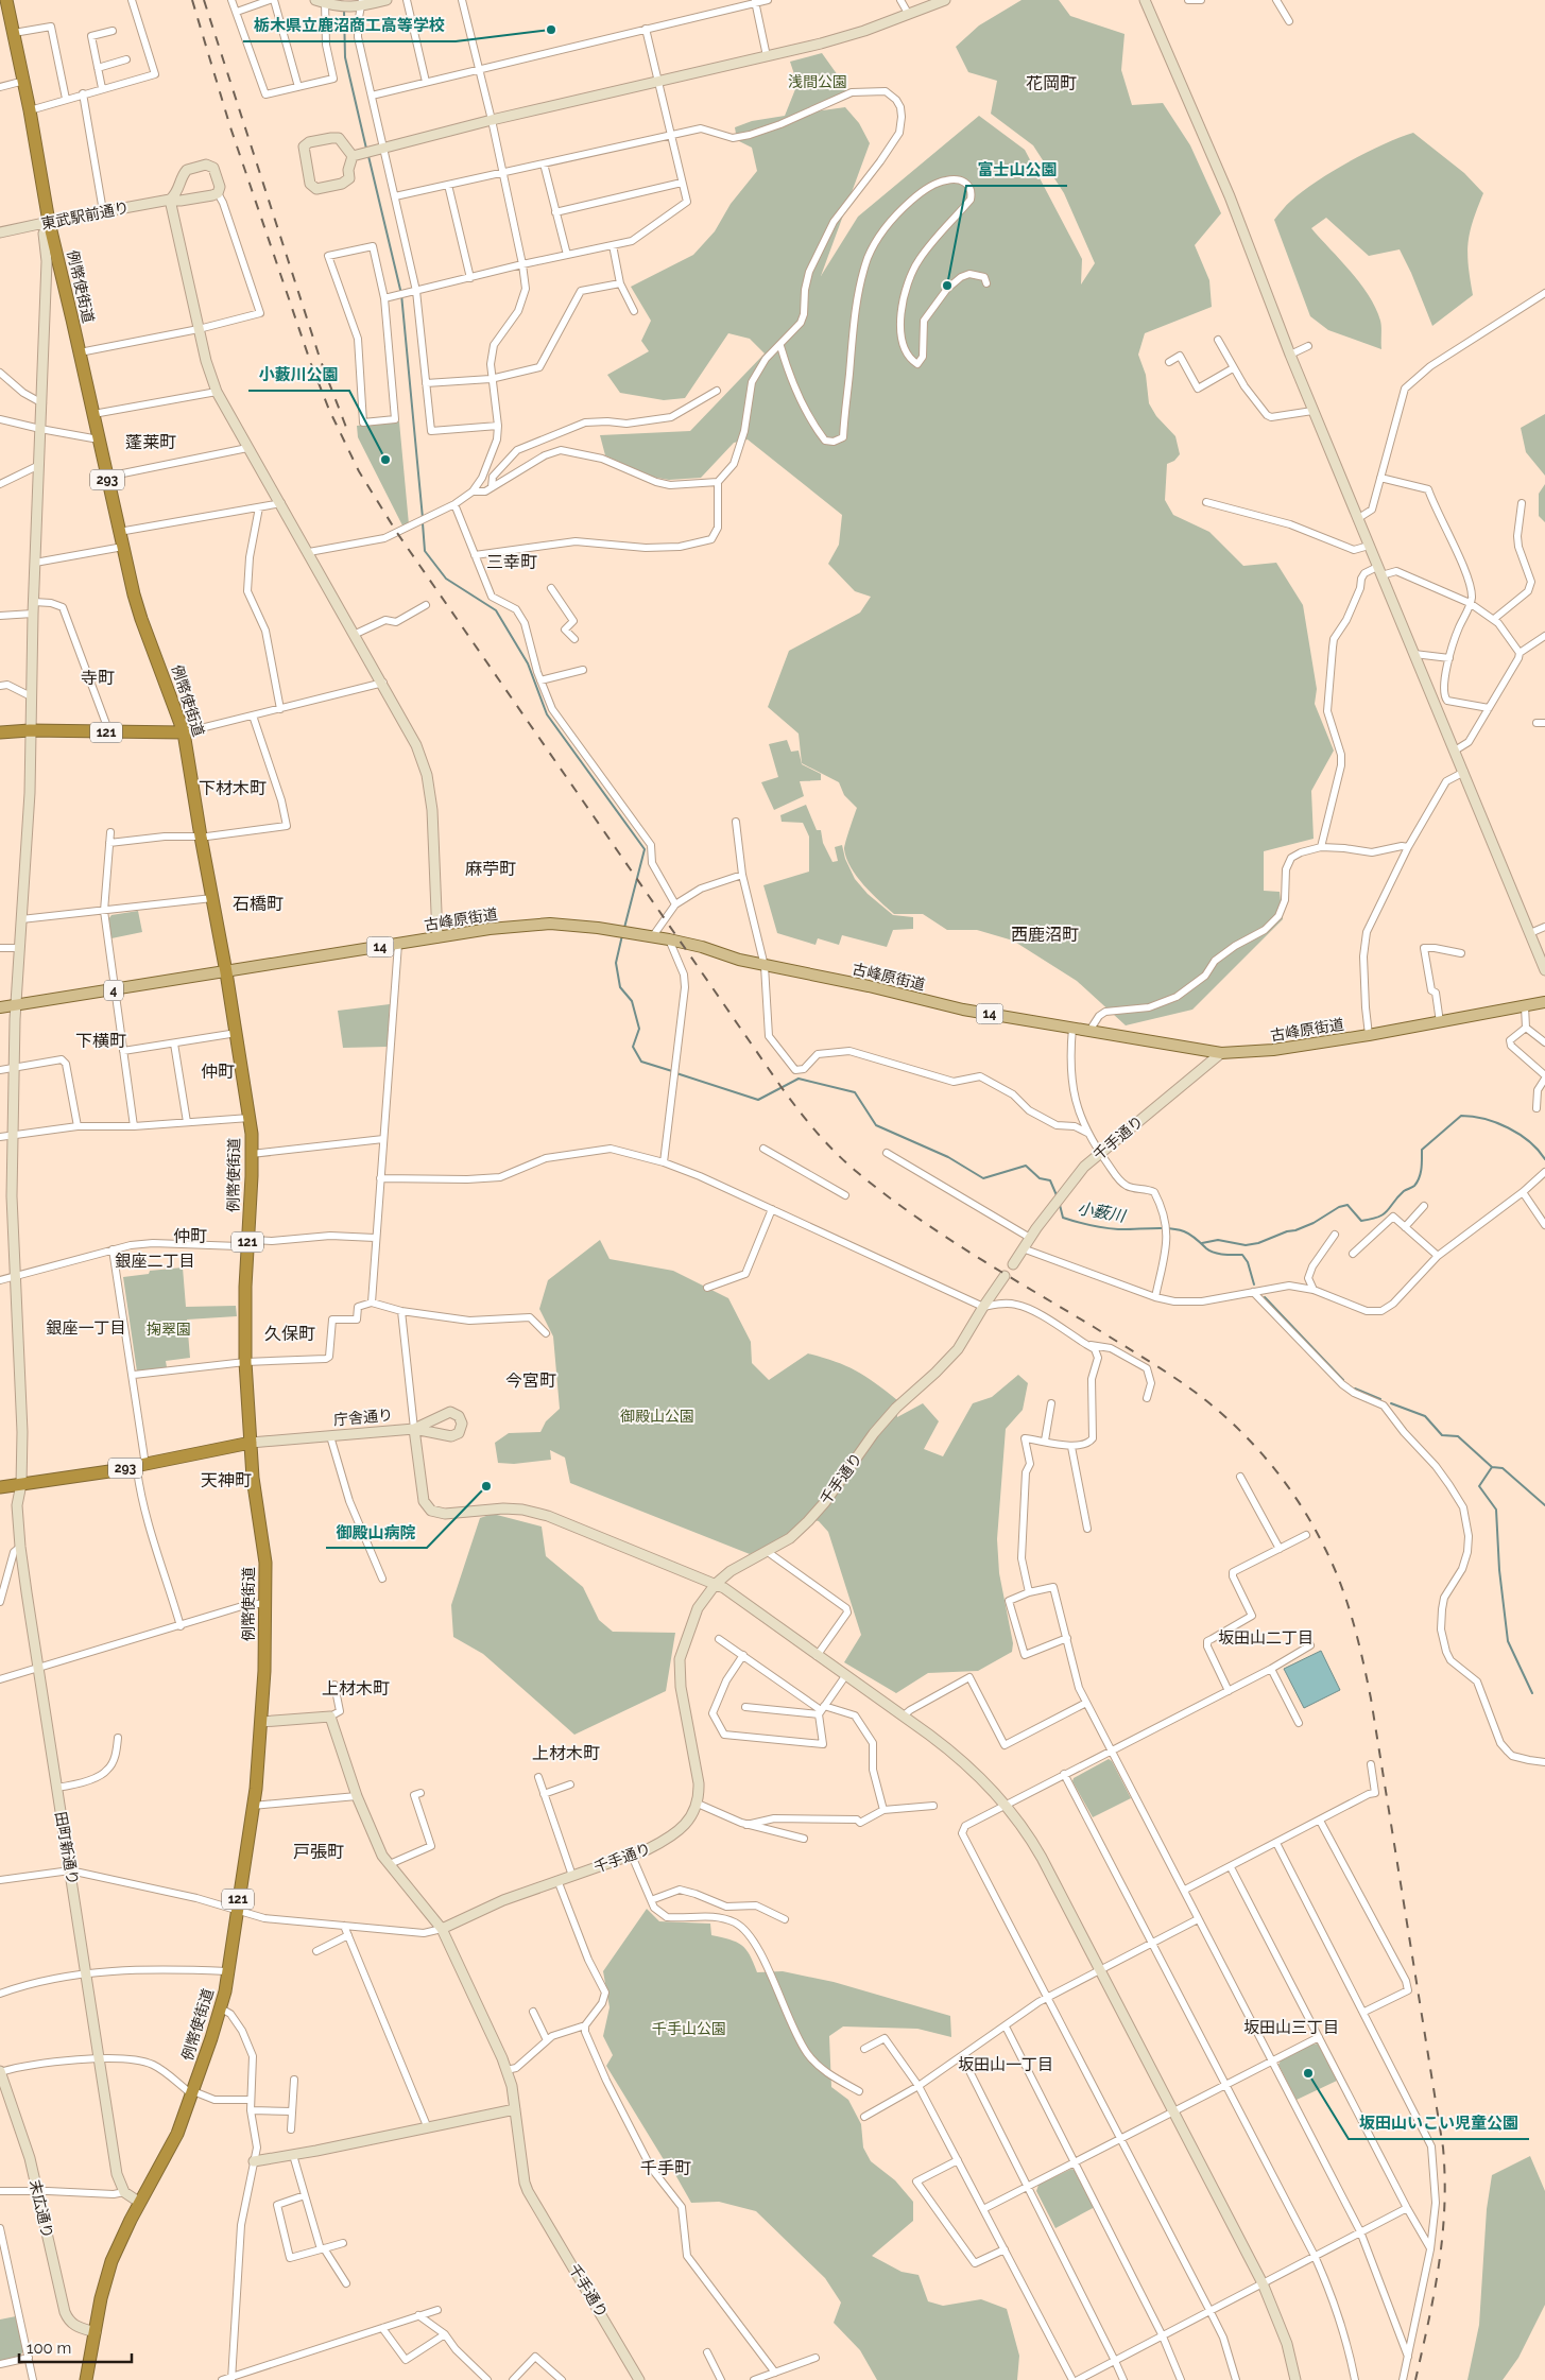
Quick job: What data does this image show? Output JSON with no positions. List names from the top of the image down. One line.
{"streets":{"highway":["例幣使街道","293","121","庁舎通り"],"main road":["古峰原街道","14","4"],"street":["東武駅前通り","千手通り","田町新通り","末広通り"]},"crossings":[["東武駅前通り","例幣使街道"],["東武駅前通り","田町新通り"],["例幣使街道","121"],["例幣使街道","古峰原街道"],["例幣使街道","4"],["例幣使街道","庁舎通り"],["例幣使街道","田町新通り"],["例幣使街道","末広通り"],["121","田町新通り"],["古峰原街道","4"],["古峰原街道","千手通り"],["4","田町新通り"],["千手通り","庁舎通り"],["庁舎通り","田町新通り"]],"districts":["花岡町","蓬莱町","三幸町","寺町","下材木町","麻苧町","石橋町","西鹿沼町","下横町","仲町","仲町","銀座二丁目","銀座一丁目","久保町","今宮町","天神町","坂田山二丁目","上材木町","上材木町","戸張町","坂田山三丁目","坂田山一丁目","千手町"],"water":["小薮川"],"parks":["浅間公園","掬翠園","御殿山公園","千手山公園"],"places":["栃木県立鹿沼商工高等学校","富士山公園","小藪川公園","御殿山病院","坂田山いこい児童公園"],"scale_bar":"100 m"}
